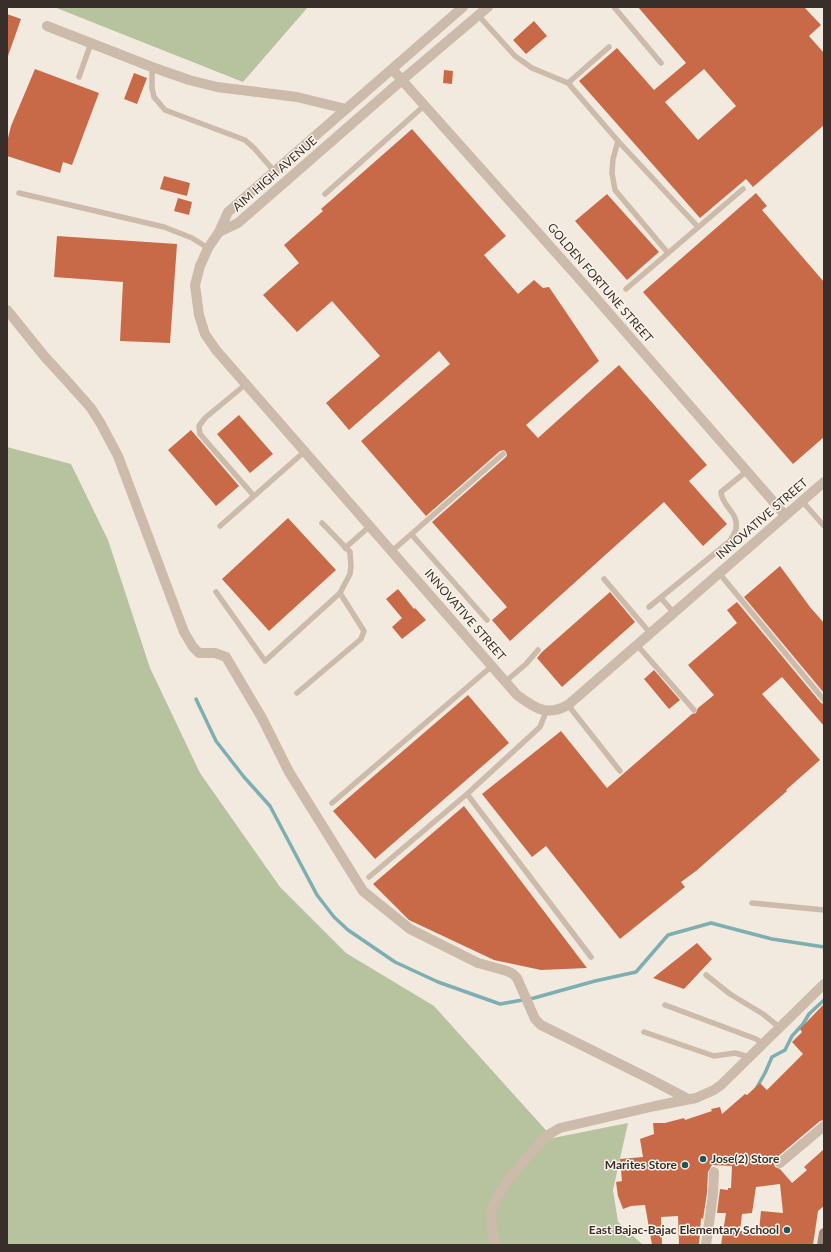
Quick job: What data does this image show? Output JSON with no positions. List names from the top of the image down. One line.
{"streets":{"street":["AIM HIGH AVENUE","GOLDEN FORTUNE STREET","INNOVATIVE STREET"]},"crossings":[["AIM HIGH AVENUE","GOLDEN FORTUNE STREET"],["AIM HIGH AVENUE","INNOVATIVE STREET"],["GOLDEN FORTUNE STREET","INNOVATIVE STREET"]],"places":["Jose(2) Store","Marites Store","East Bajac-Bajac Elementary School"]}
